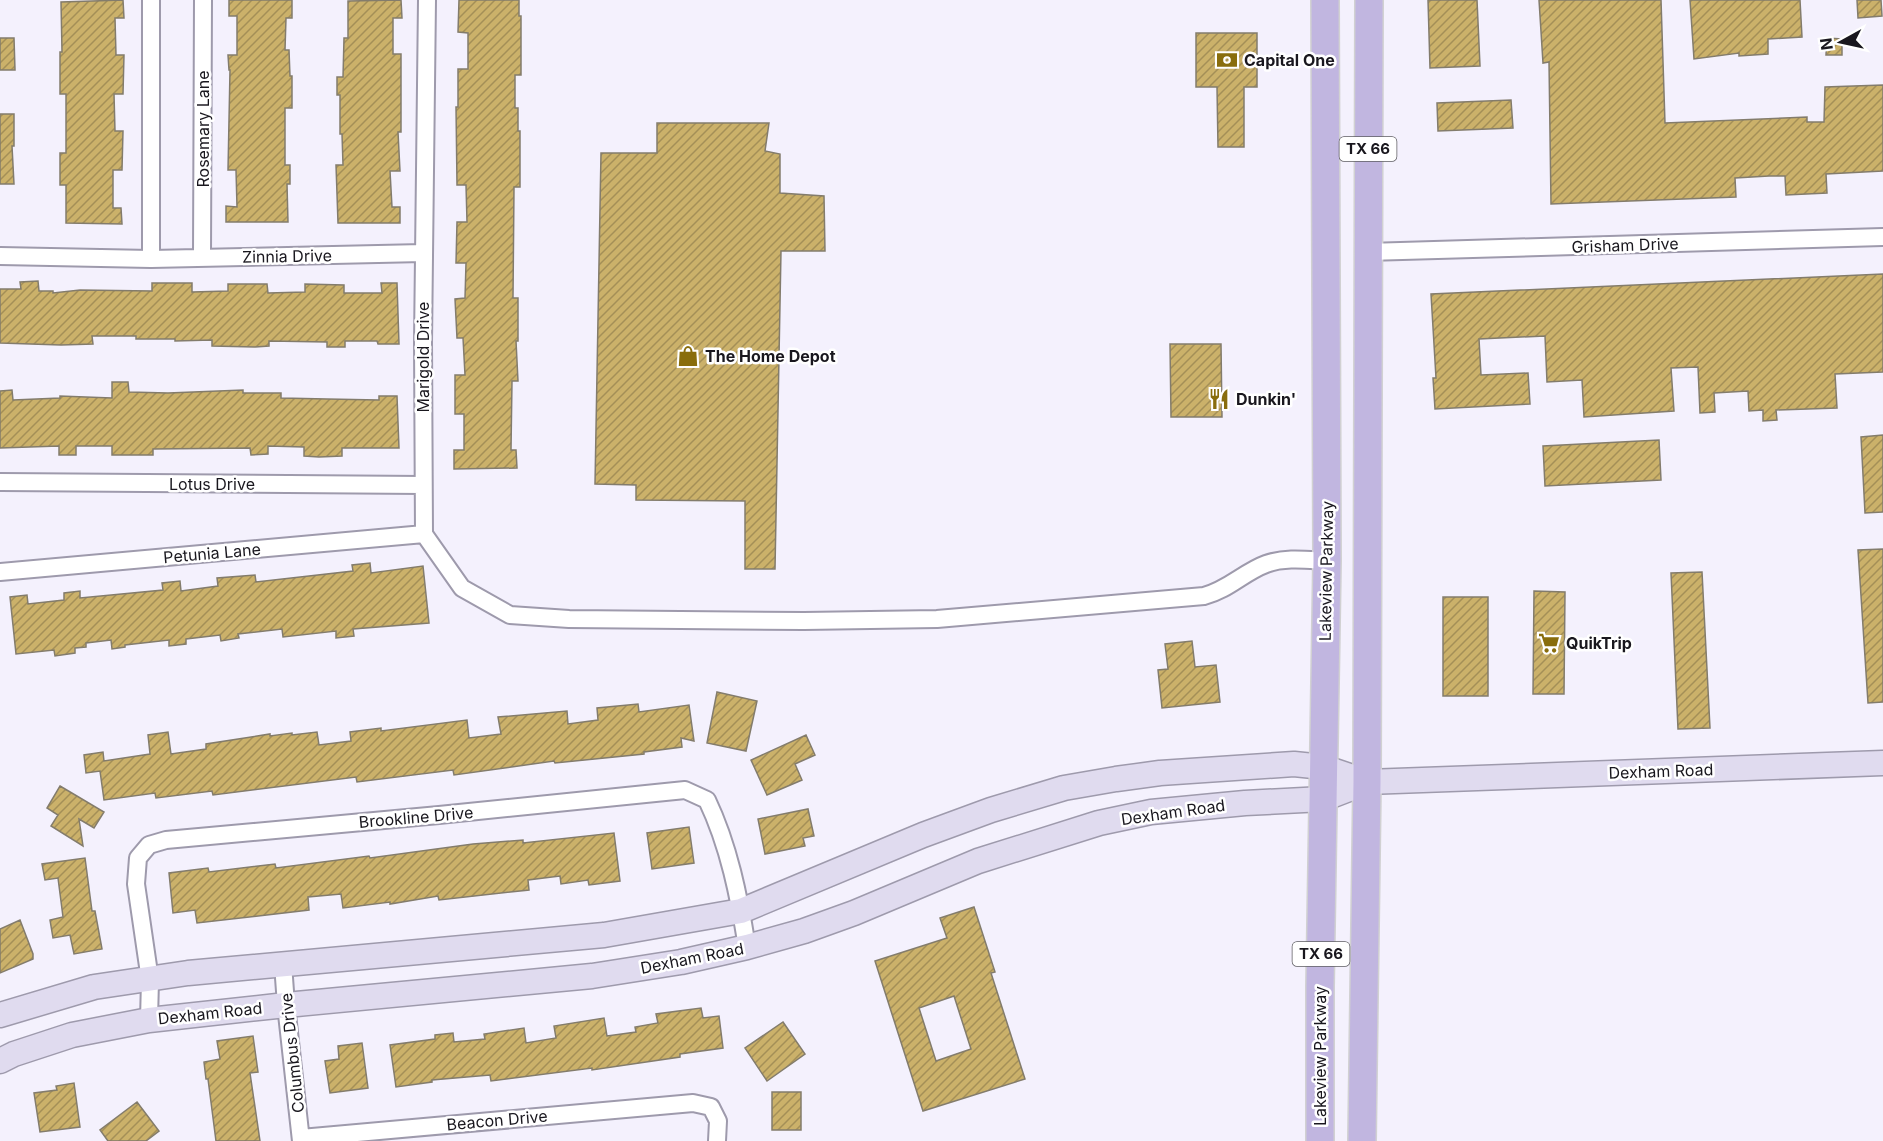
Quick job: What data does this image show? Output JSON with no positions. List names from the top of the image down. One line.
{"streets":{"main road":["TX 66","Lakeview Parkway"],"street":["Rosemary Lane","Grisham Drive","Zinnia Drive","Marigold Drive","Lotus Drive","Petunia Lane","Dexham Road","Brookline Drive","Columbus Drive","Beacon Drive"]},"crossings":[["Rosemary Lane","Zinnia Drive"],["TX 66","Grisham Drive"],["TX 66","Dexham Road"],["Zinnia Drive","Marigold Drive"],["Marigold Drive","Lotus Drive"],["Marigold Drive","Petunia Lane"],["Lakeview Parkway","Dexham Road"],["Dexham Road","Brookline Drive"],["Dexham Road","Columbus Drive"],["Columbus Drive","Beacon Drive"]],"places":{"bank":["Capital One"],"shop":["The Home Depot"],"restaurant":["Dunkin'"],"supermarket":["QuikTrip"]},"north":"left"}
